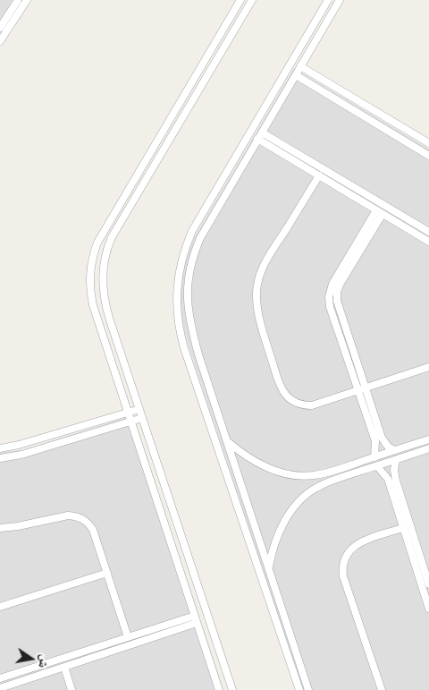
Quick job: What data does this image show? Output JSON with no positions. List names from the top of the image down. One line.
{"north":"right"}
